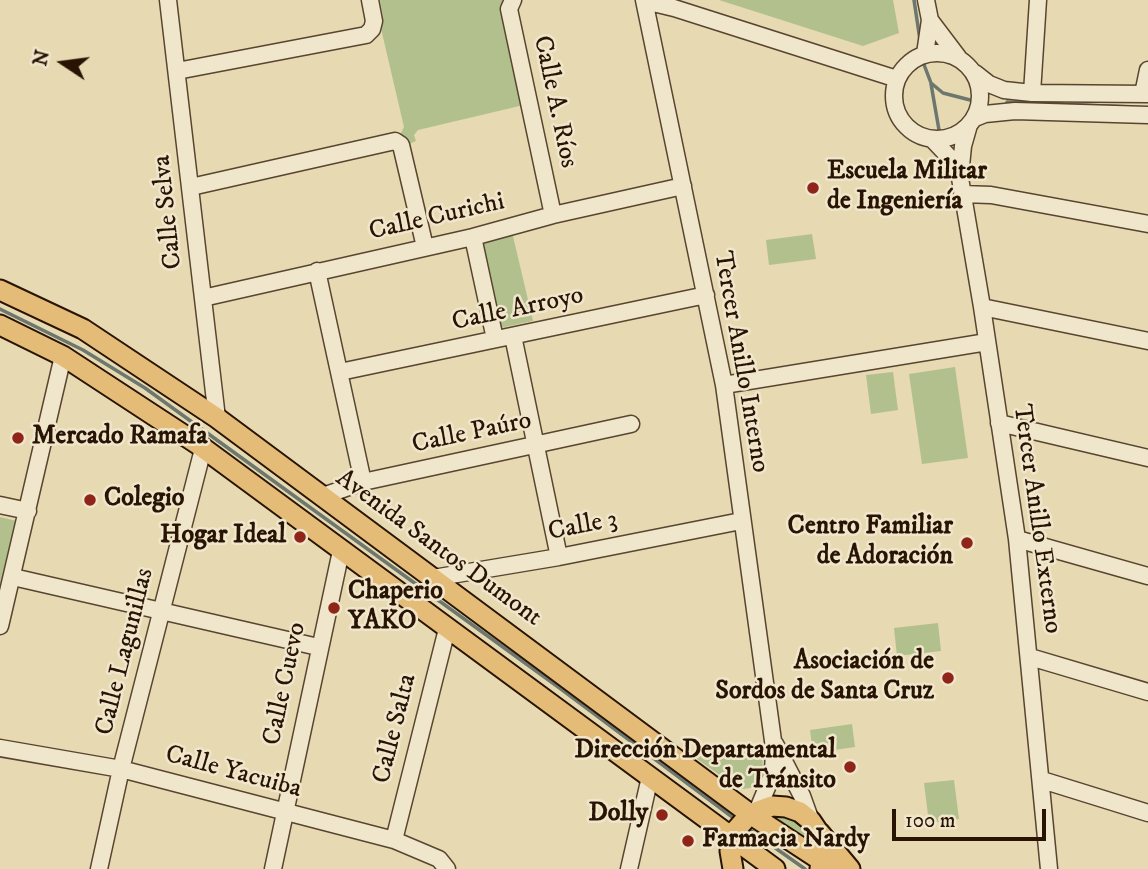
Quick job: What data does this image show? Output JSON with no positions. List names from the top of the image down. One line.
{"streets":{"main road":["Avenida Santos Dumont"],"street":["Calle A. Ríos","Calle Selva","Calle Curichi","Calle Arroyo","Tercer Anillo Interno","Calle Paúro","Tercer Anillo Externo","Calle 3","Calle Lagunillas","Calle Cuevo","Calle Salta","Calle Yacuiba"]},"crossings":[["Calle A. Ríos","Calle Curichi"],["Calle Selva","Calle Curichi"],["Calle Selva","Avenida Santos Dumont"],["Calle Curichi","Tercer Anillo Interno"],["Calle Arroyo","Tercer Anillo Interno"],["Tercer Anillo Interno","Calle 3"],["Tercer Anillo Interno","Avenida Santos Dumont"],["Calle Paúro","Avenida Santos Dumont"],["Calle 3","Avenida Santos Dumont"],["Avenida Santos Dumont","Calle Lagunillas"],["Avenida Santos Dumont","Calle Cuevo"],["Avenida Santos Dumont","Calle Salta"],["Calle Lagunillas","Calle Yacuiba"],["Calle Cuevo","Calle Yacuiba"],["Calle Salta","Calle Yacuiba"]],"places":["Escuela Militar de Ingeniería","Mercado Ramafa","Colegio","Hogar Ideal","Centro Familiar de Adoración","Chaperio YAKO","Asociación de Sordos de Santa Cruz","Dirección Departamental de Tránsito","Dolly","Farmacia Nardy"],"scale_bar":"100 m","north":"left"}
